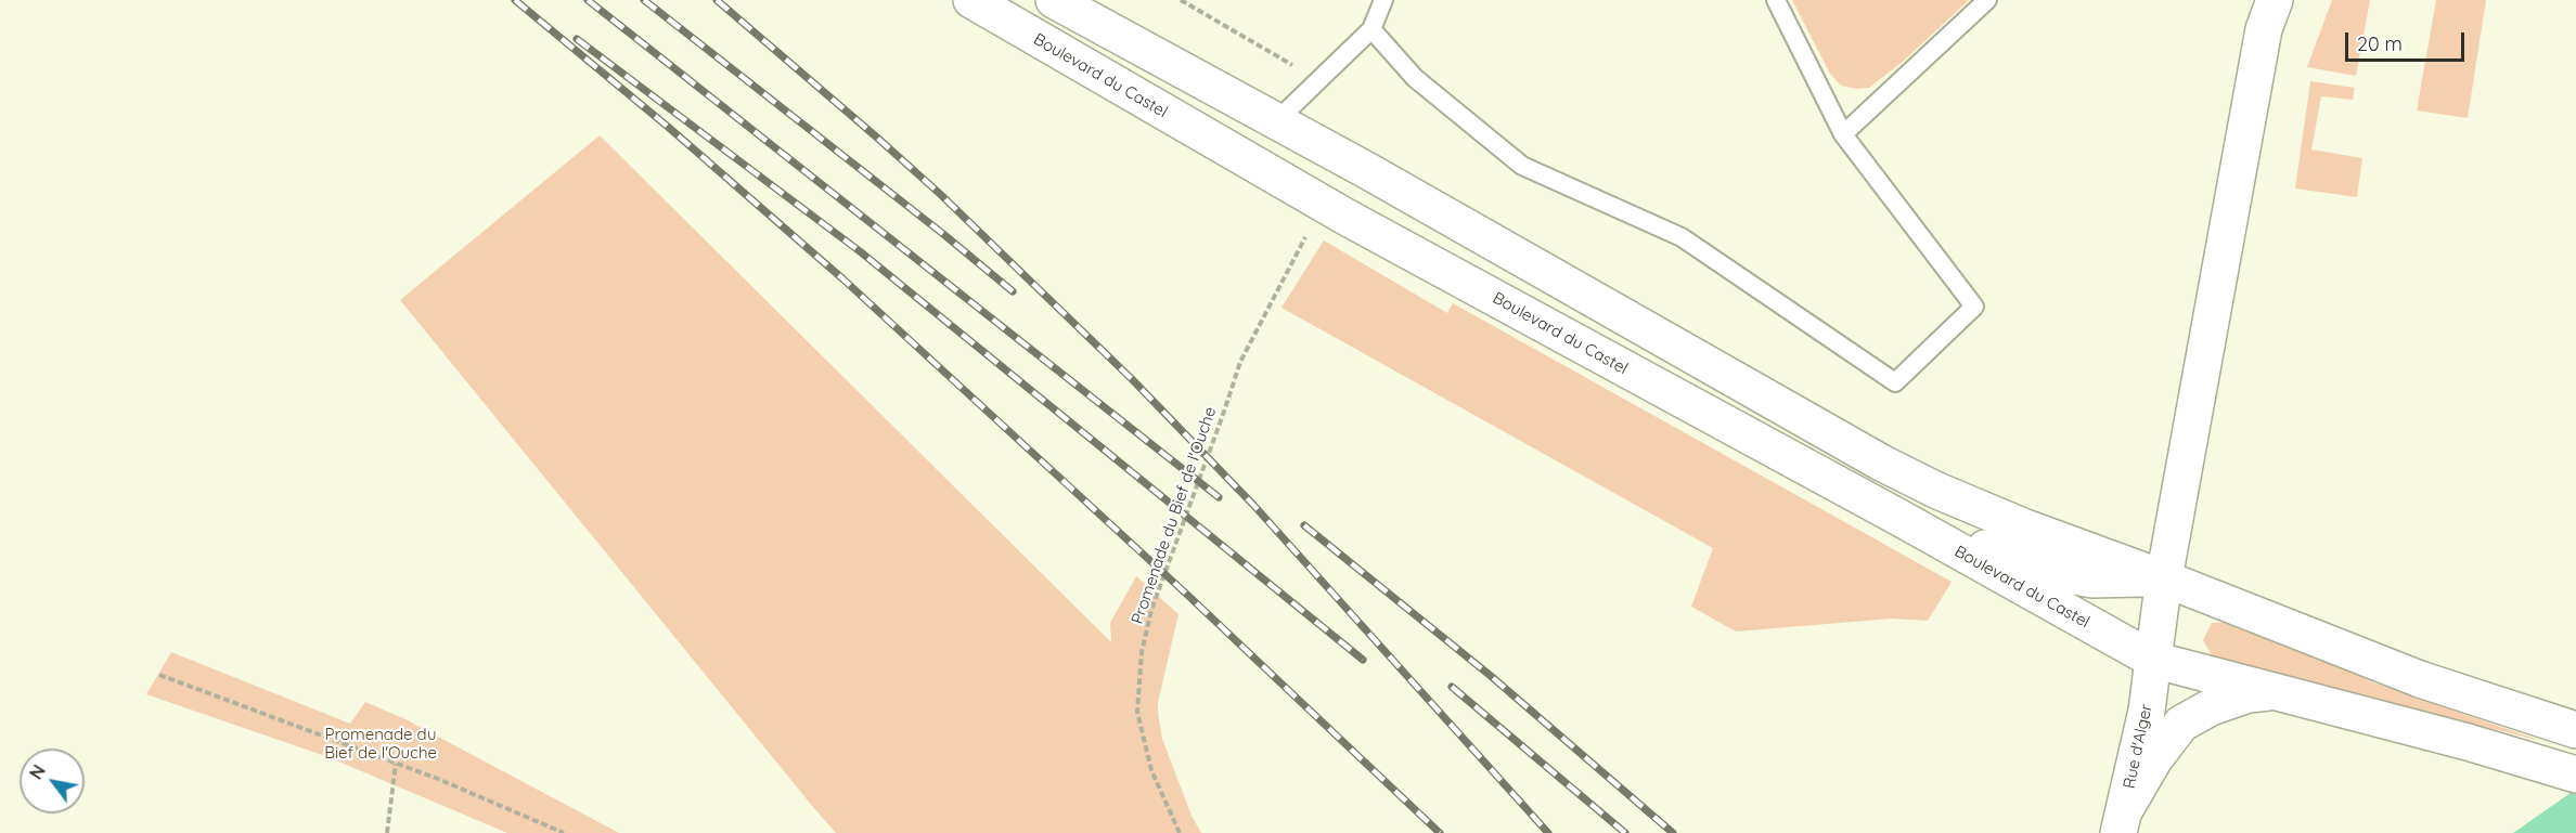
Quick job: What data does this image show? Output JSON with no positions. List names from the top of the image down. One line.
{"streets":{"main road":["Boulevard du Castel","Rue d'Alger"],"path":["Promenade du Bief de l'Ouche"]},"crossings":[["Boulevard du Castel","Rue d'Alger"]],"parks":["Promenade du Bief de l'Ouche"],"scale_bar":"20 m","north":"top left"}
